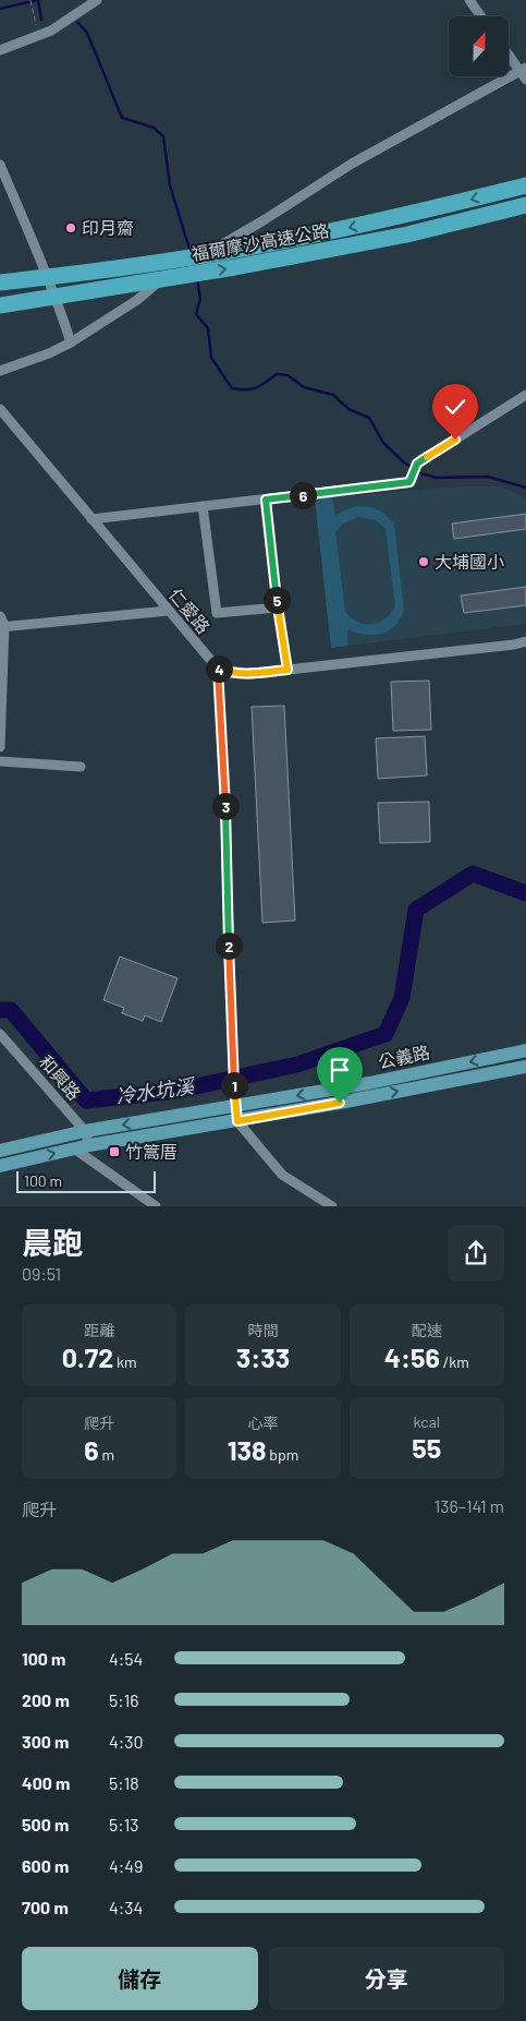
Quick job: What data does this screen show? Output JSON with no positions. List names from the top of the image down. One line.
{"streets":{"highway":["福爾摩沙高速公路"],"main road":["公義路"],"street":["仁愛路","和興路"]},"crossings":[["公義路","和興路"]],"water":["冷水坑溪"],"places":{"other":["印月齋","大埔國小"],"transit":["竹篙厝"]},"scale_bar":"100 m","north":"top","page":{"pins":["6","5","4","3","2","1"],"scale":"100 m","heading":["晨跑","09:51"],"stats":[["距離","0.72 km"],["時間","3:33"],["配速","4:56 /km"],["爬升","6 m"],["心率","138 bpm"],["kcal","55"]],"chart":["爬升","136–141 m"],"list":[{"name":"100 m","note":"4:54"},{"name":"200 m","note":"5:16"},{"name":"300 m","note":"4:30"},{"name":"400 m","note":"5:18"},{"name":"500 m","note":"5:13"},{"name":"600 m","note":"4:49"},{"name":"700 m","note":"4:34"}],"buttons":["儲存","分享"]}}
